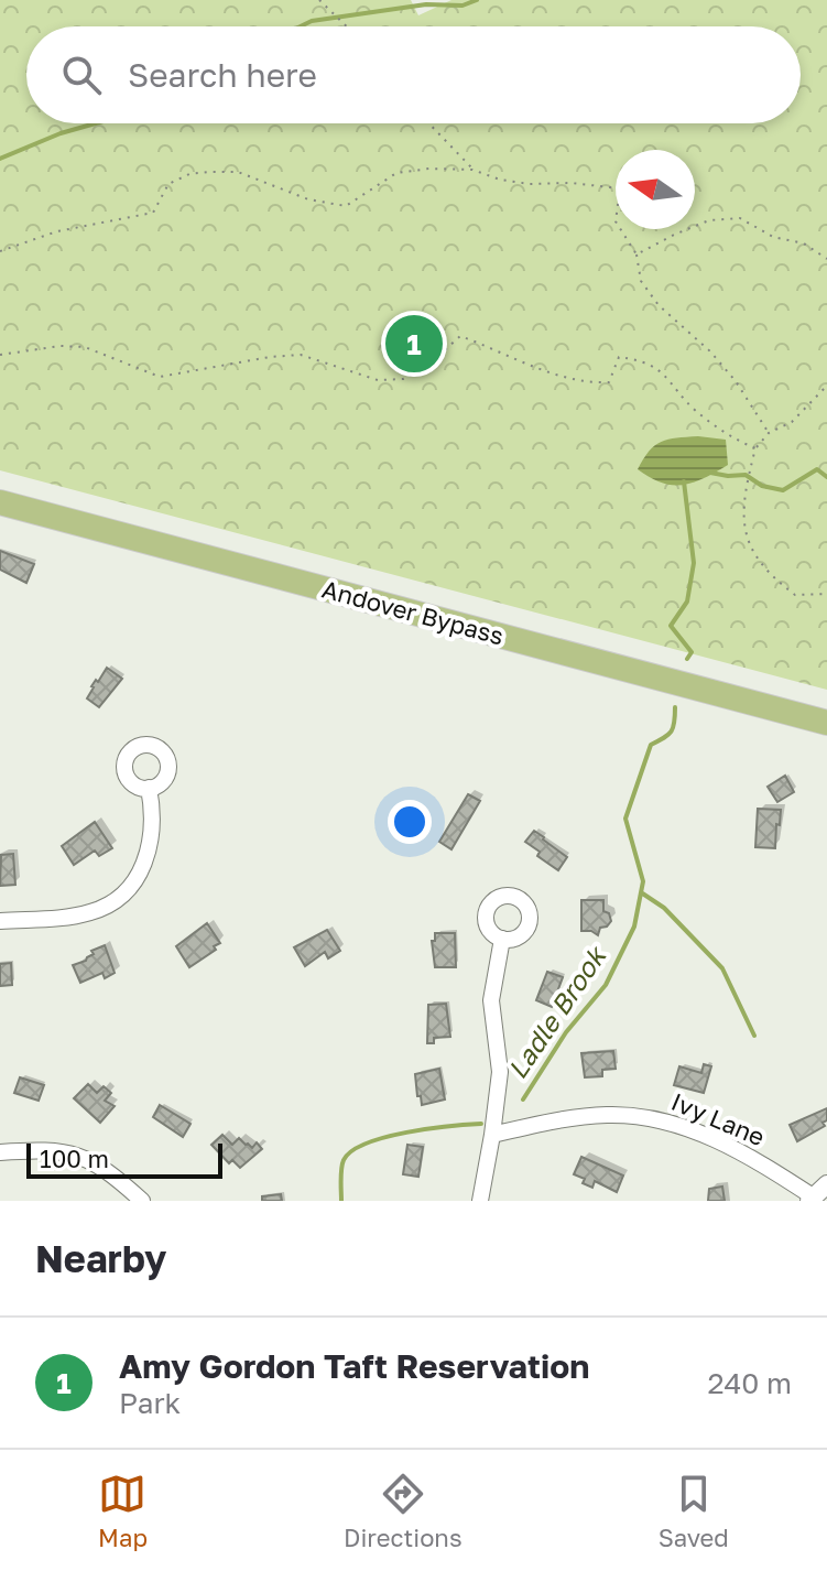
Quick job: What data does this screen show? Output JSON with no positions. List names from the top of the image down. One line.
{"streets":{"main road":["Andover Bypass"],"street":["Ivy Lane"]},"water":["Ladle Brook"],"scale_bar":"100 m","north":"left","page":{"search":"Search here","pins":"1","scale":"100 m","heading":"Nearby","list":[{"mark":"1","name":"Amy Gordon Taft Reservation","note":"Park","value":"240 m"}],"nav":["Map","Directions","Saved"]}}
